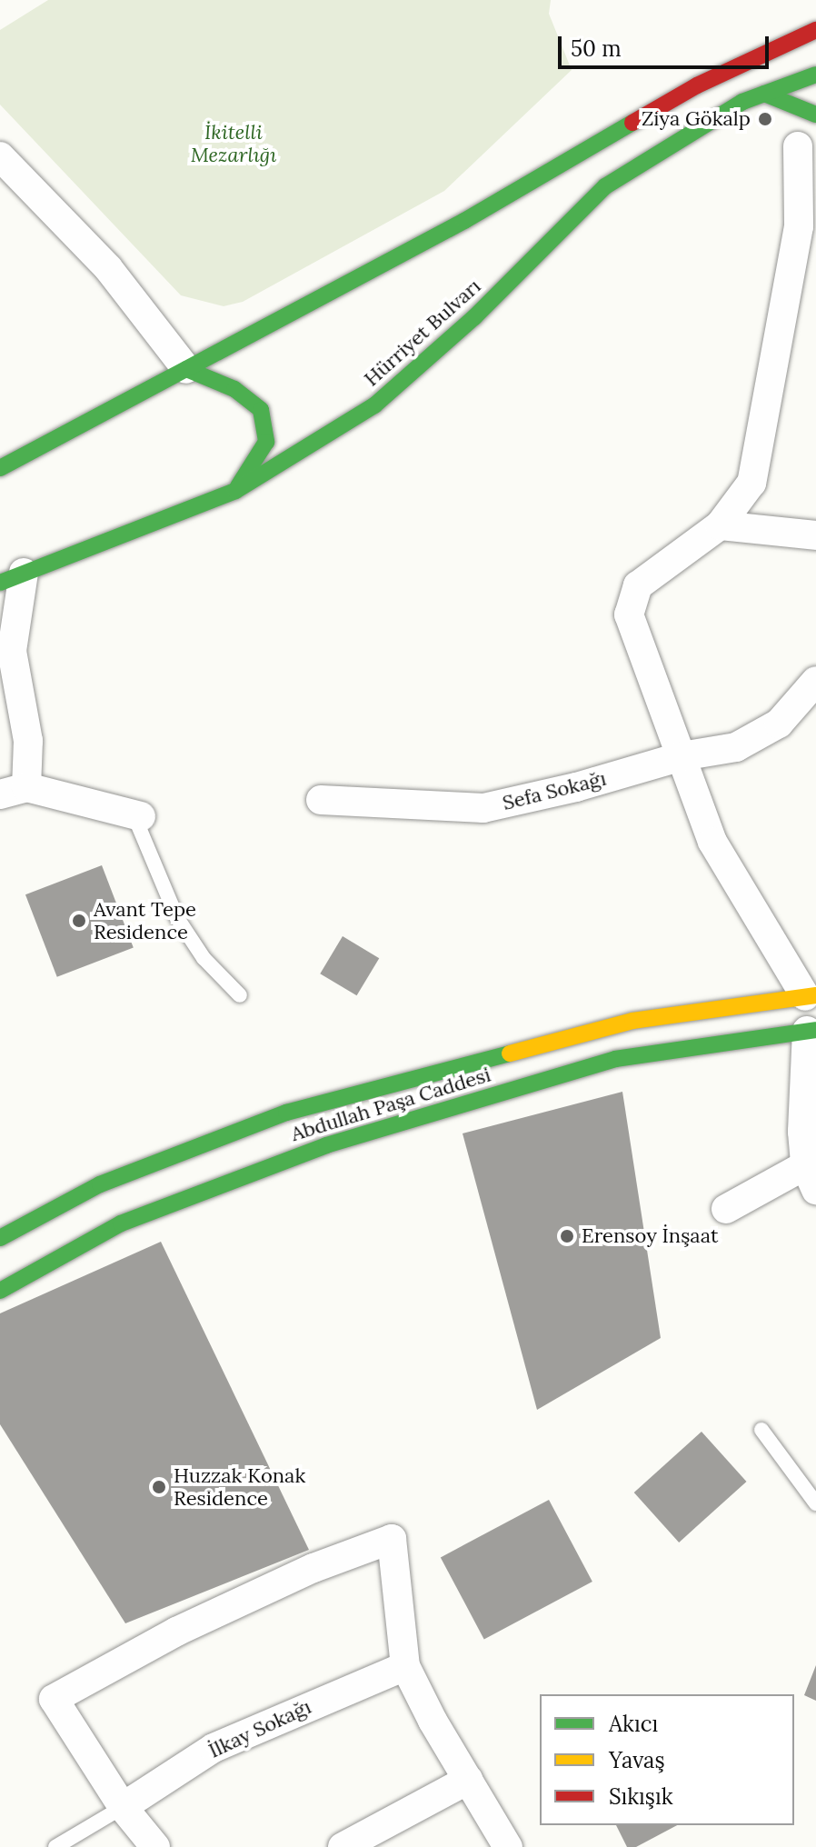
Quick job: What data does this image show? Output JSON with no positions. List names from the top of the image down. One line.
{"streets":{"main road":["Hürriyet Bulvarı","Abdullah Paşa Caddesi"],"street":["Sefa Sokağı","İlkay Sokağı"]},"parks":["İkitelli Mezarlığı"],"places":["Ziya Gökalp","Avant Tepe Residence","Erensoy İnşaat","Huzzak Konak Residence"],"legend":["Akıcı","Yavaş","Sıkışık"],"scale_bar":"50 m"}
